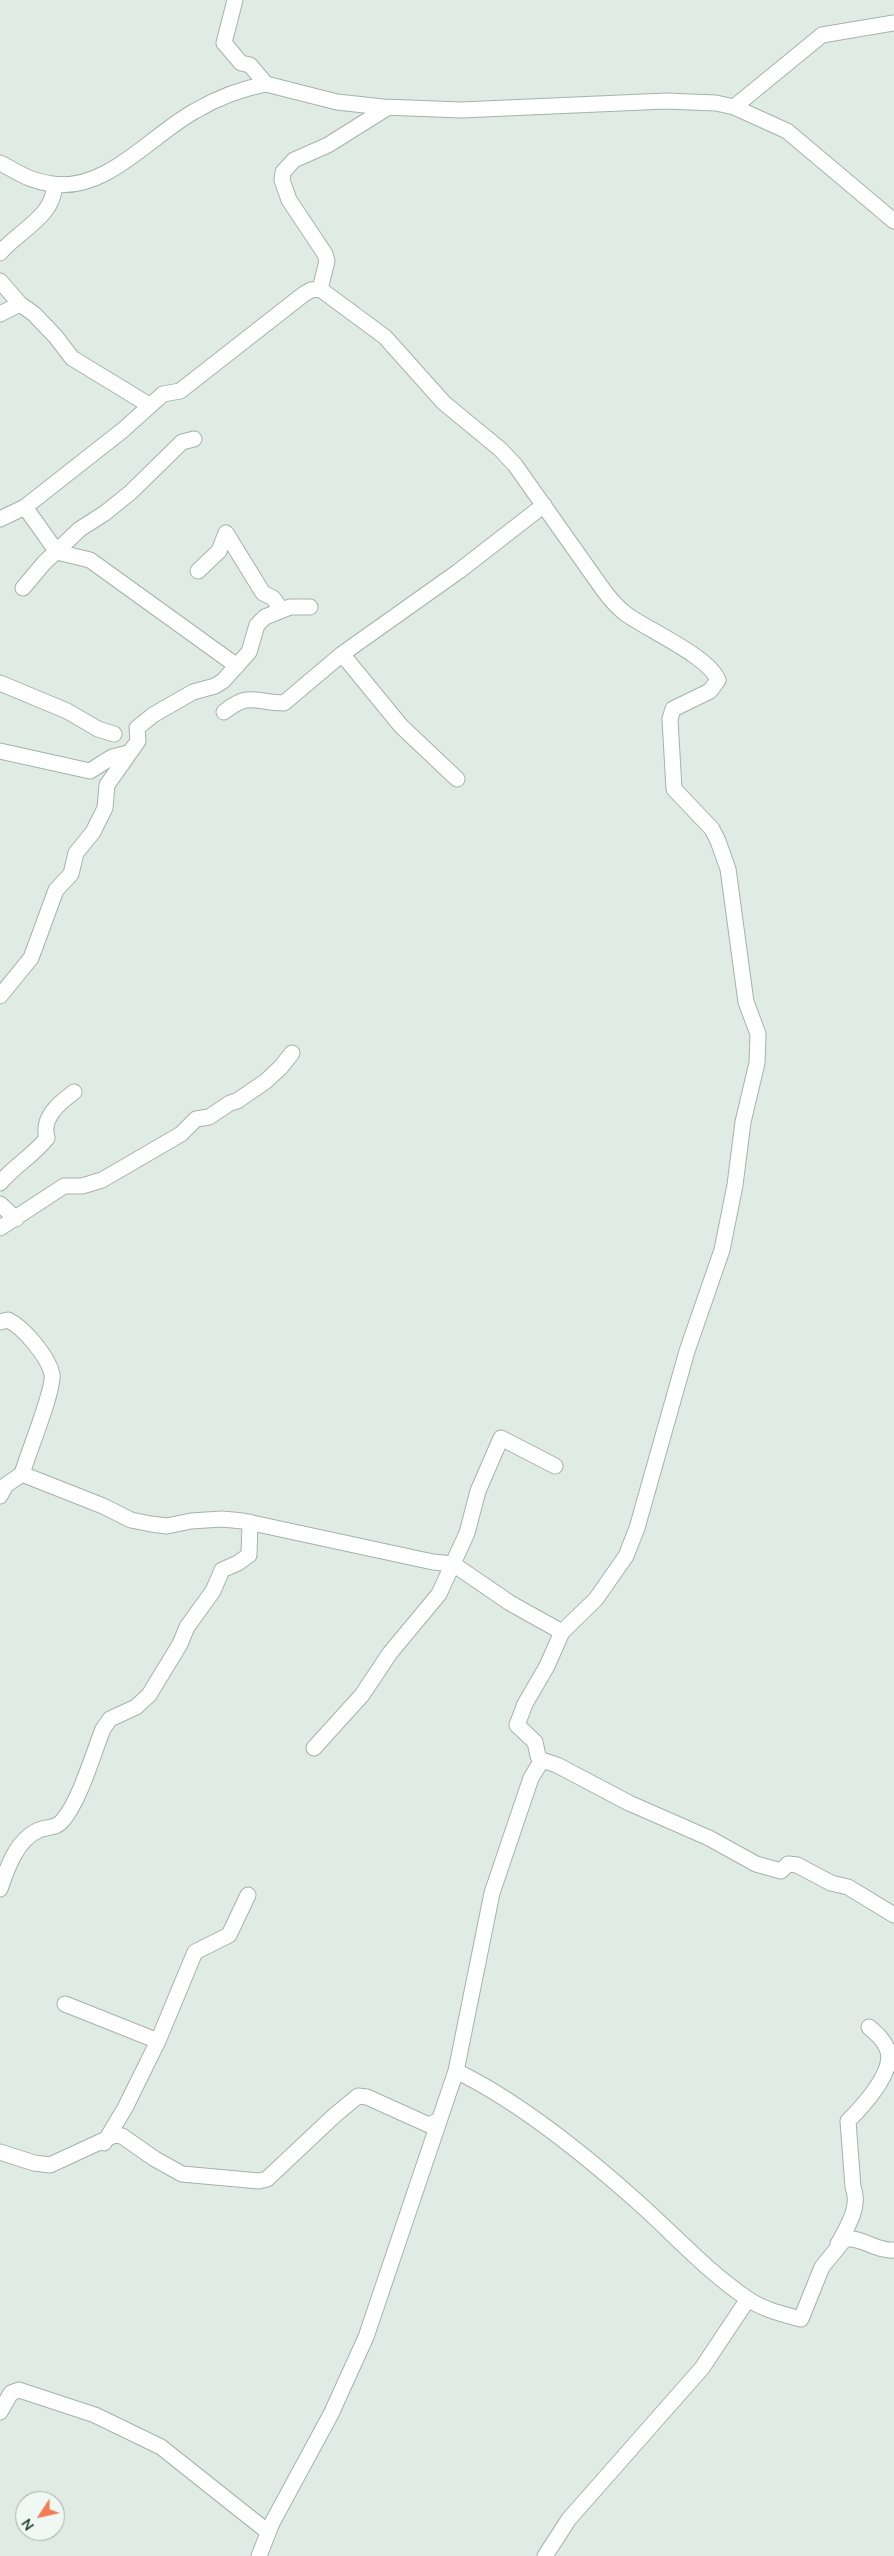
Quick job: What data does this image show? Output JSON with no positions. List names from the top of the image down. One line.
{"north":"bottom left"}
